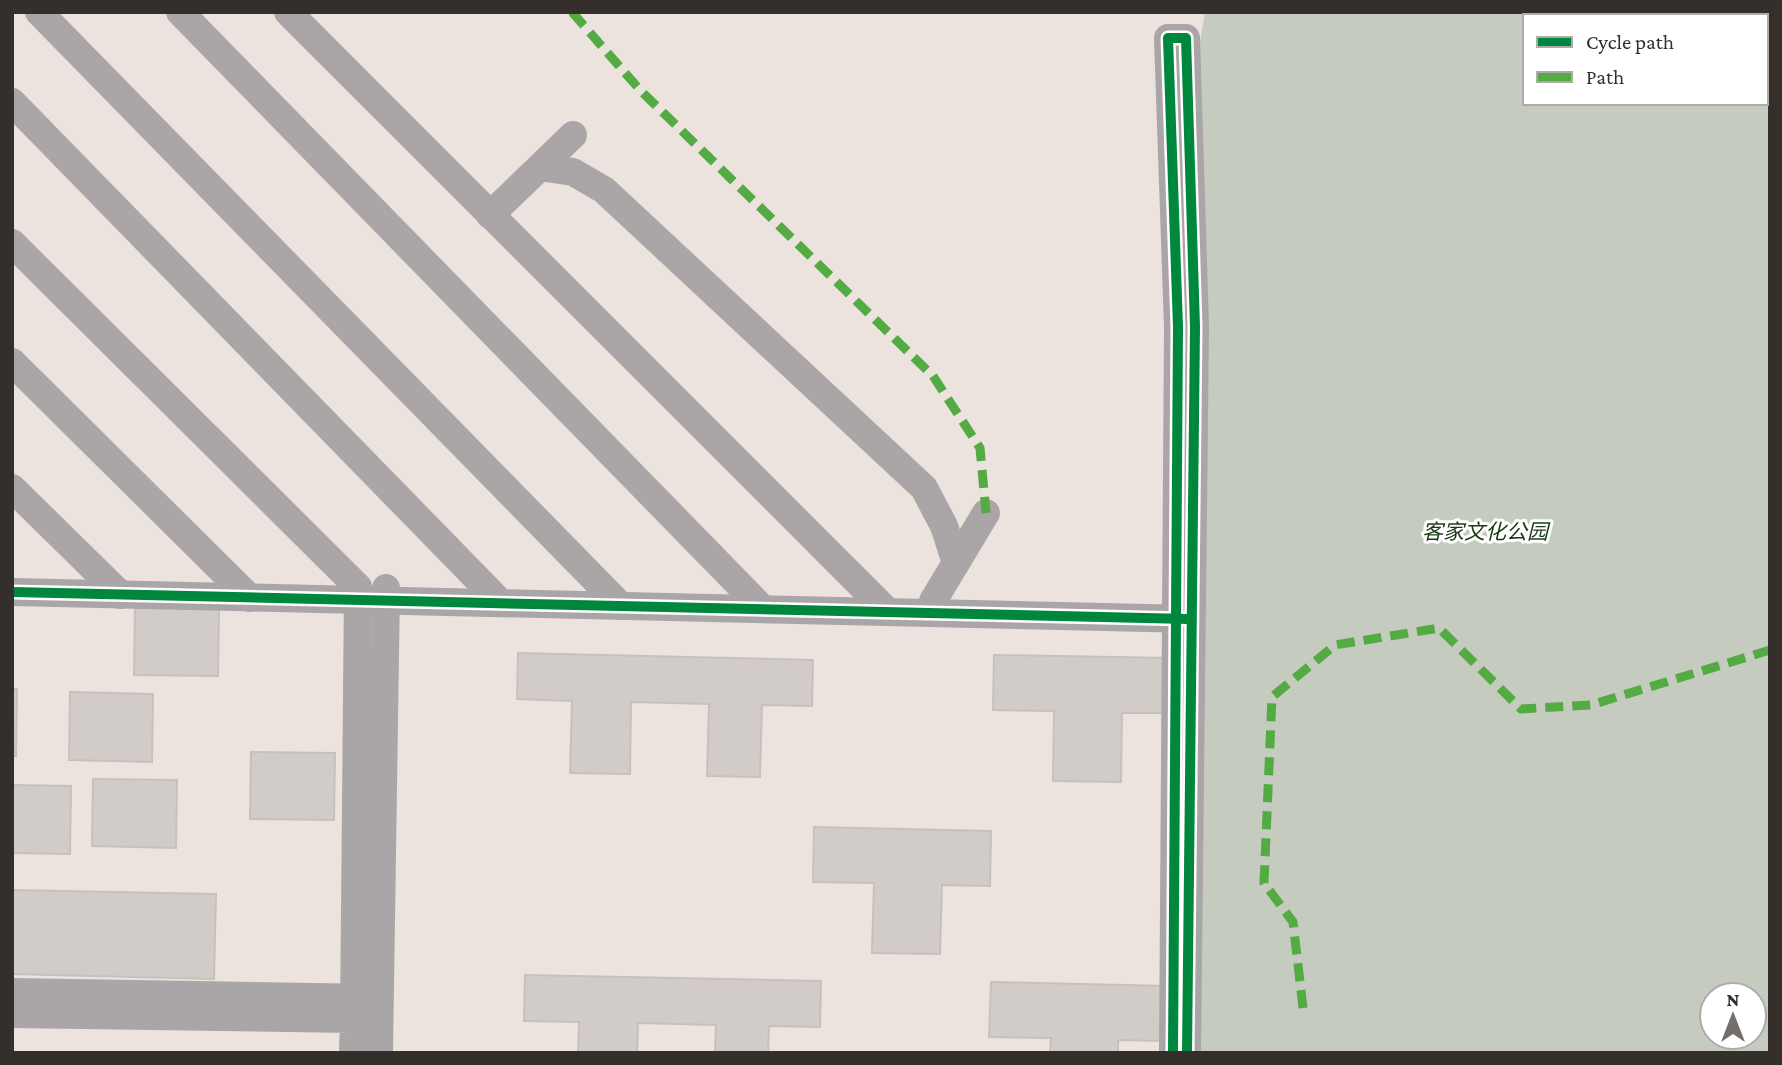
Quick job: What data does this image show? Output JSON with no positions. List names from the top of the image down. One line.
{"parks":["客家文化公园"],"legend":["Cycle path","Path"],"north":"top"}
